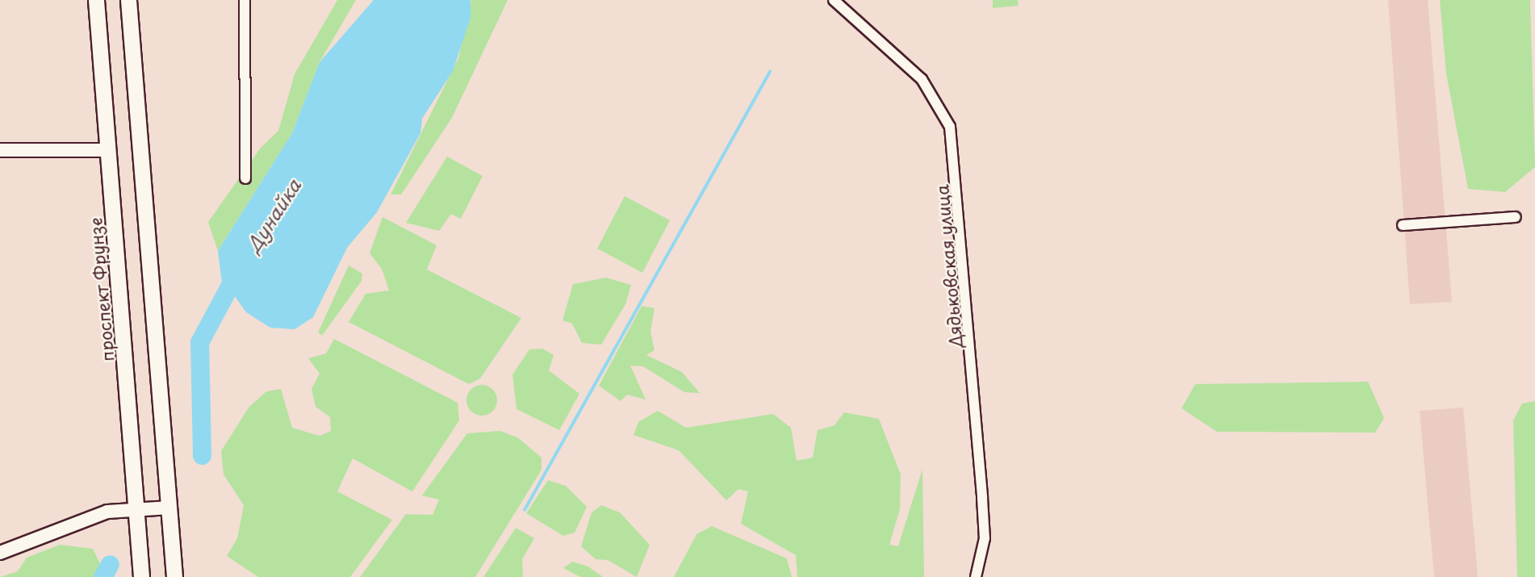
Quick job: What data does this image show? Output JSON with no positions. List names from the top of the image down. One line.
{"streets":{"main road":["проспект Фрунзе"],"street":["Дядьковская улица"]},"water":["Дунайка"]}
